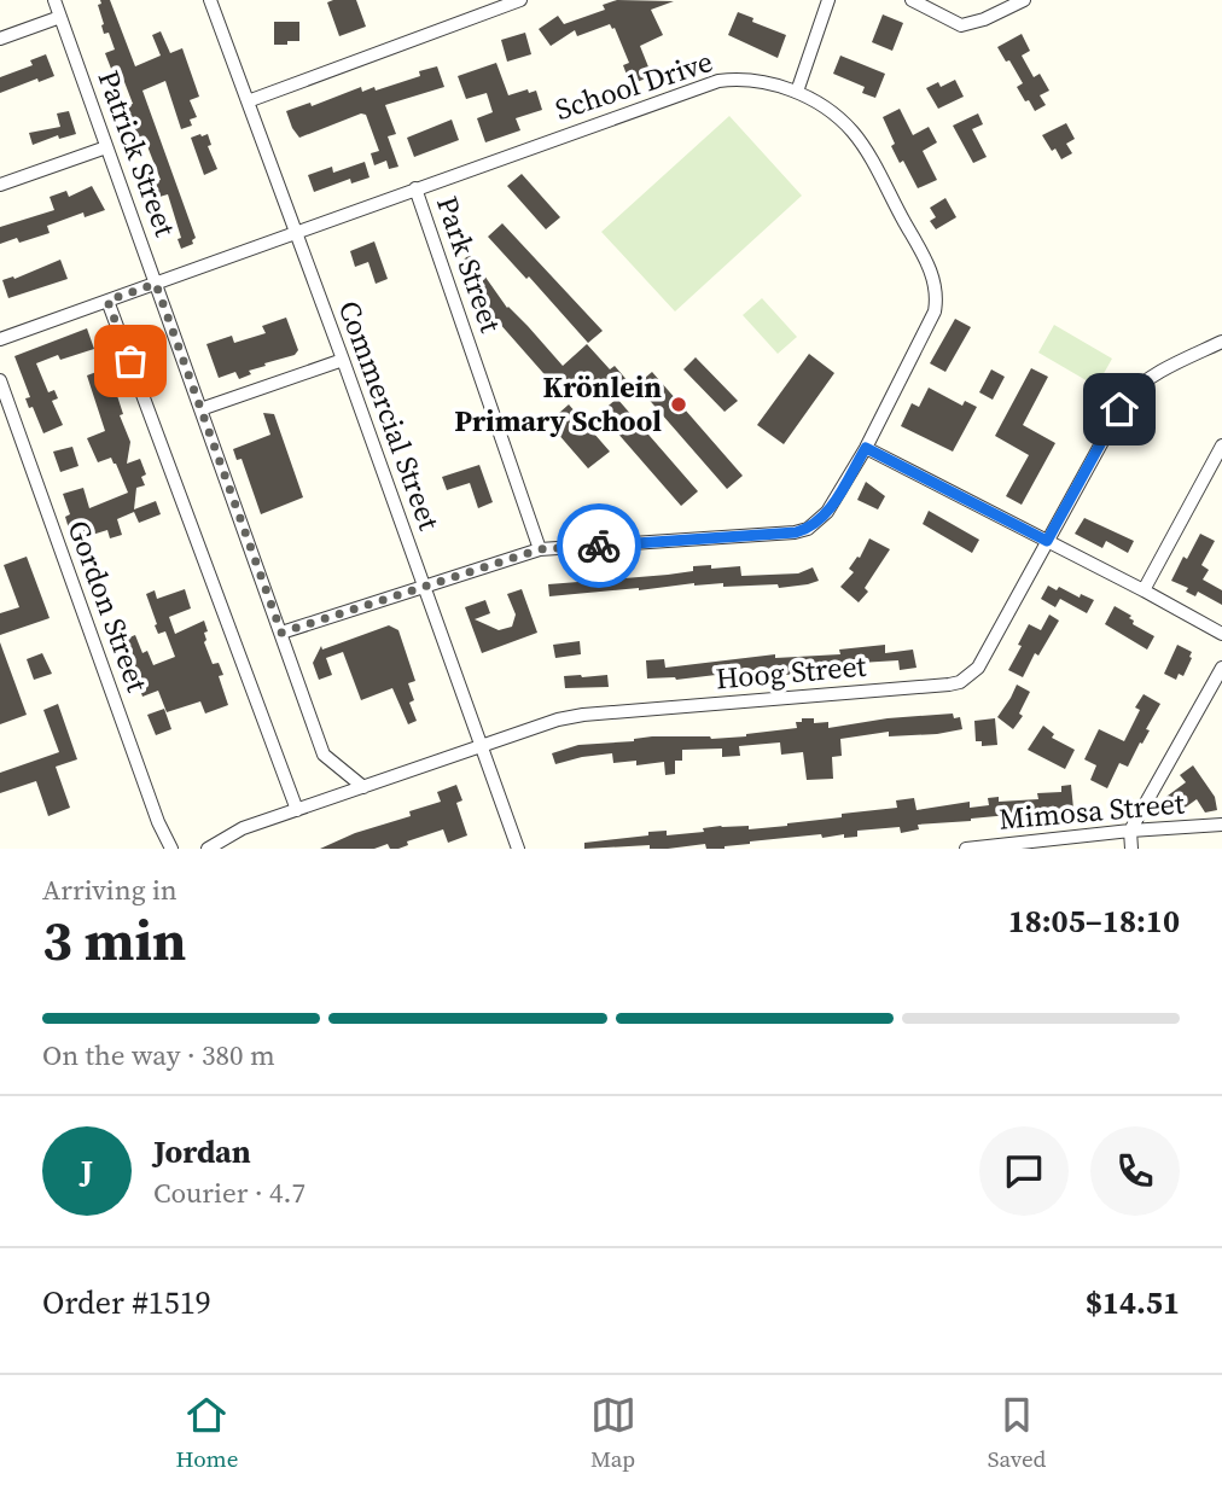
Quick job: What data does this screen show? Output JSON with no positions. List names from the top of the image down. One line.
{"streets":{"street":["School Drive","Patrick Street","Park Street","Commercial Street","Gordon Street","Hoog Street","Mimosa Street"]},"crossings":[["School Drive","Patrick Street"],["School Drive","Park Street"],["School Drive","Commercial Street"],["Patrick Street","Hoog Street"],["Commercial Street","Hoog Street"]],"places":["Krönlein Primary School"],"page":{"heading":["3 min","Arriving in","18:05–18:10"],"panel":["Jordan","Courier · 4.7","Order #1519","$14.51"],"bar":"On the way · 380 m","round":"J","tabs":["Home","Map","Saved"]}}
